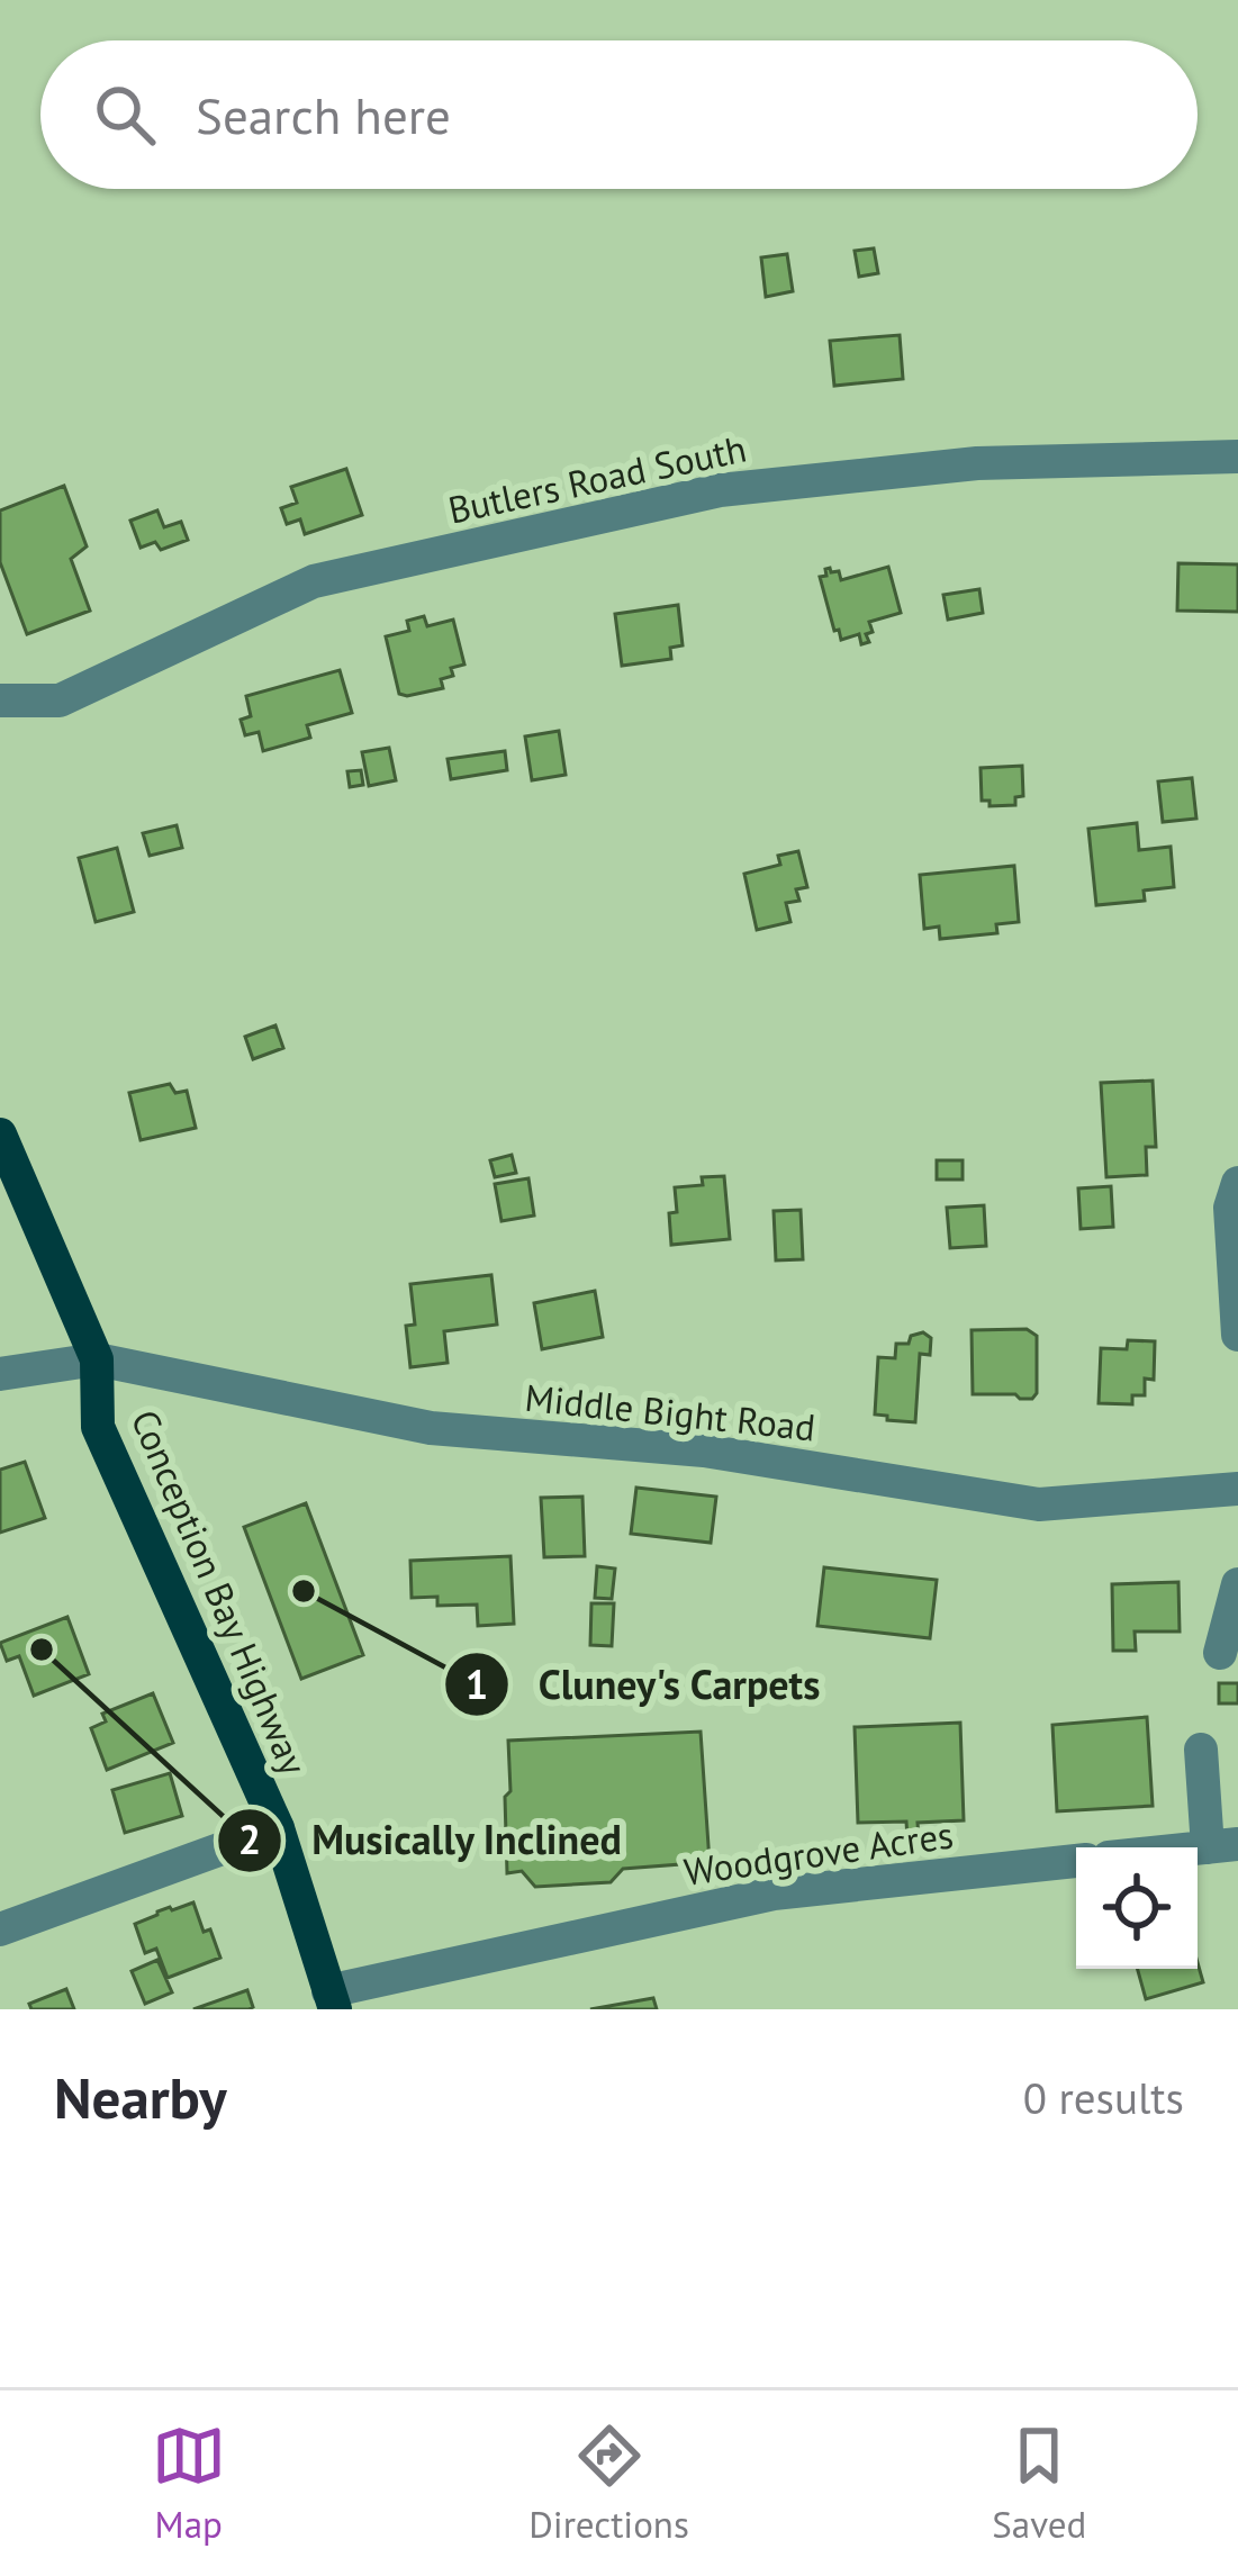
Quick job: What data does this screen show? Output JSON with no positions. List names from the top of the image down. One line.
{"streets":{"main road":["Conception Bay Highway"],"street":["Butlers Road South","Middle Bight Road","Woodgrove Acres"]},"crossings":[["Middle Bight Road","Conception Bay Highway"],["Conception Bay Highway","Woodgrove Acres"]],"places":["Cluney's Carpets","Musically Inclined"],"page":{"search":"Search here","heading":["Nearby","0 results"],"nav":["Map","Directions","Saved"]}}
